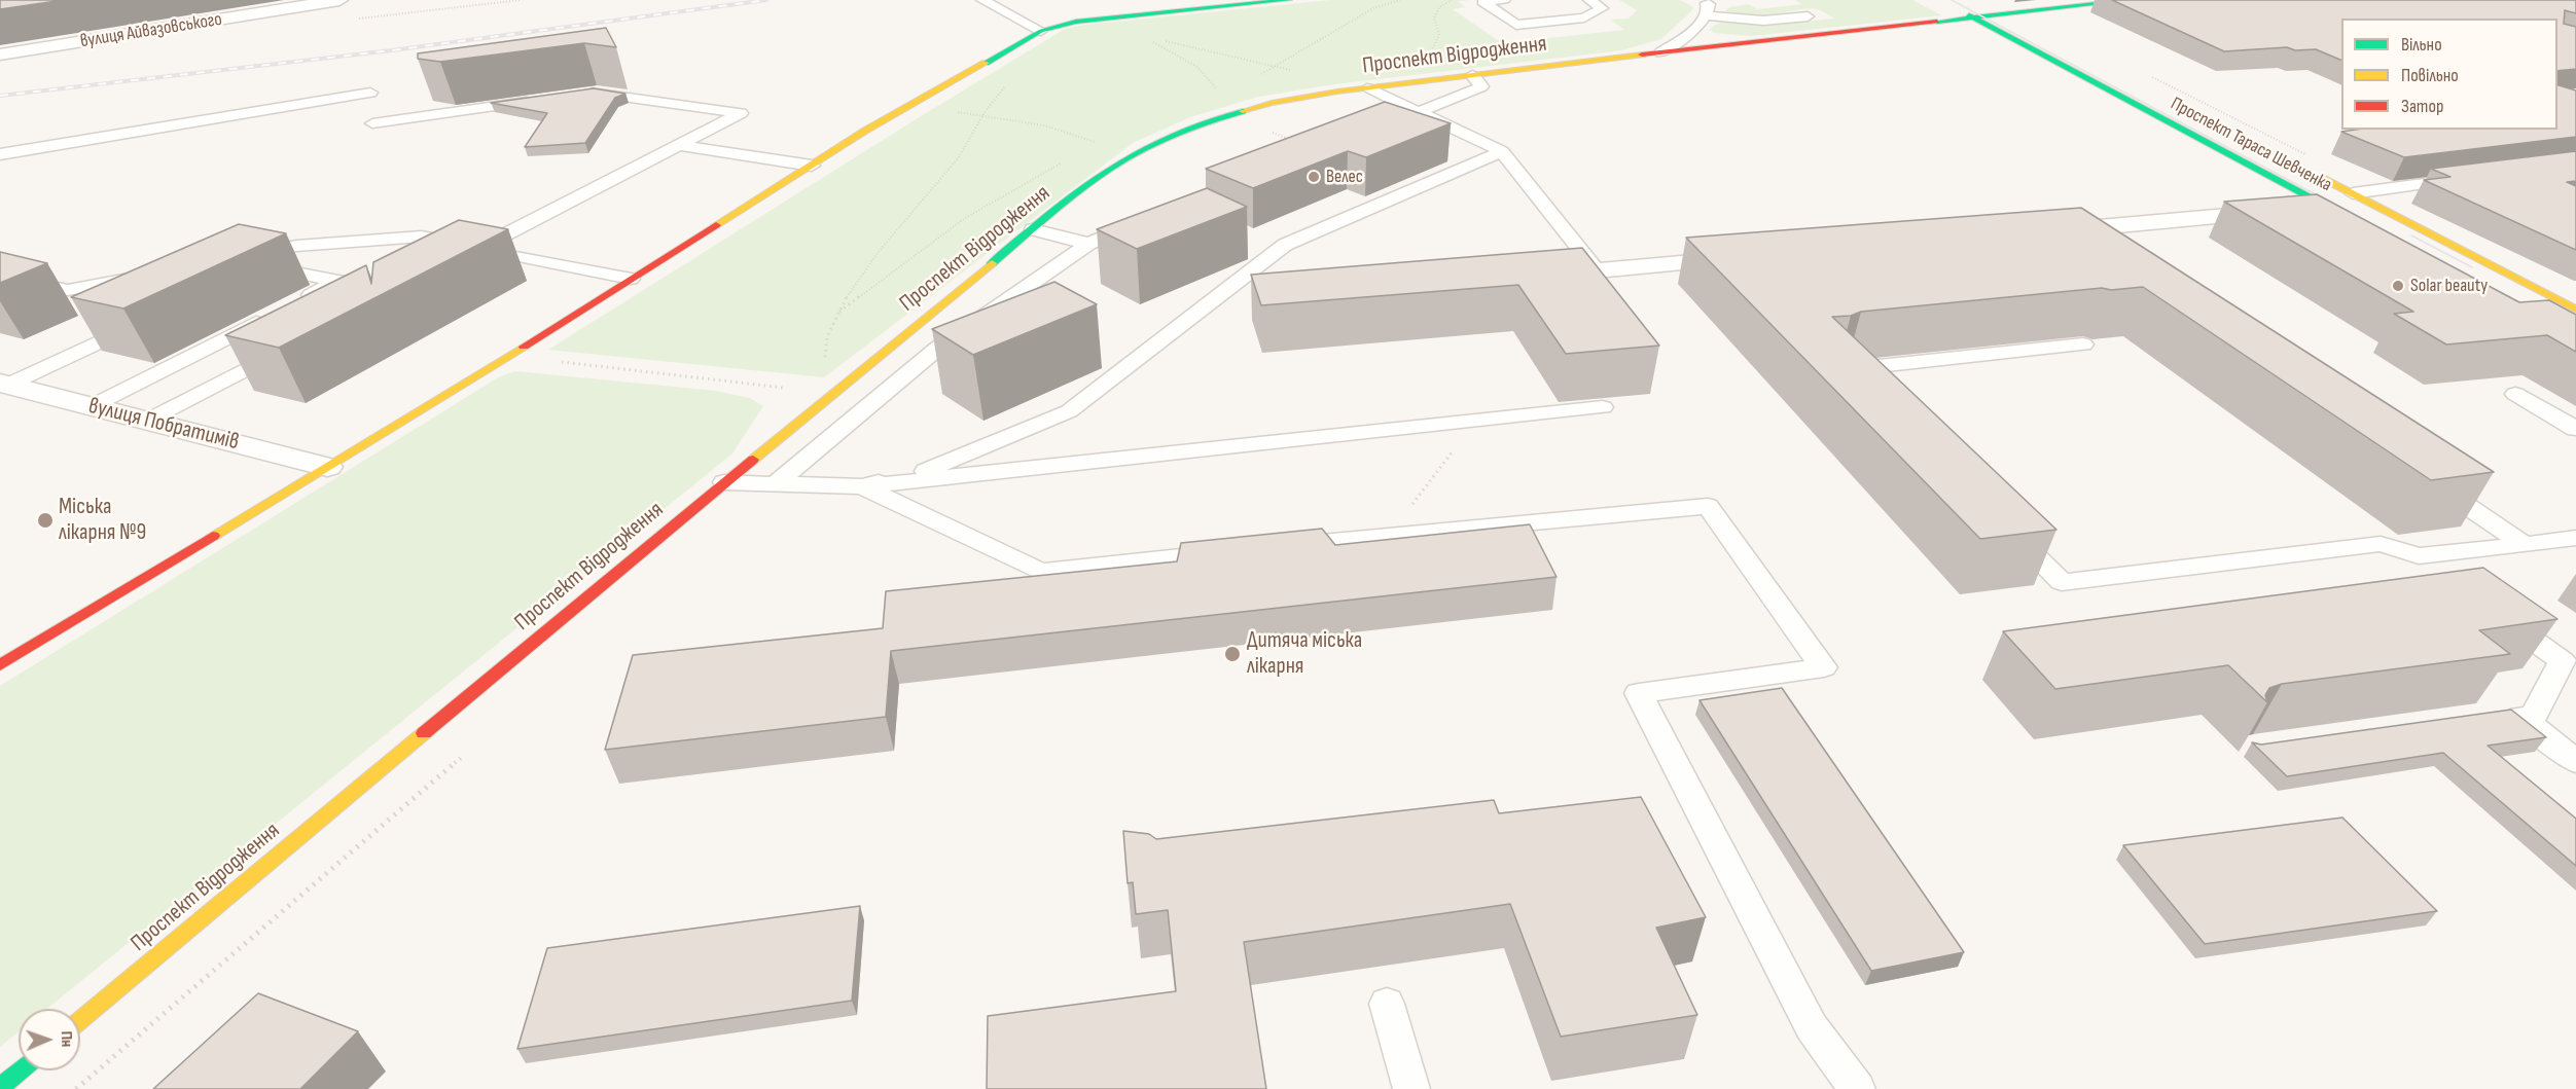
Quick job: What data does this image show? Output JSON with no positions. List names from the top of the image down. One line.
{"streets":{"main road":["Проспект Відродження","Проспект Тараса Шевченка"],"street":["вулиця Айвазовського","вулиця Побратимів"]},"crossings":[["Проспект Відродження","Проспект Тараса Шевченка"]],"places":["Велес","Solar beauty","Міська лікарня №9","Дитяча міська лікарня"],"legend":["Вільно","Повільно","Затор"],"north":"right"}
